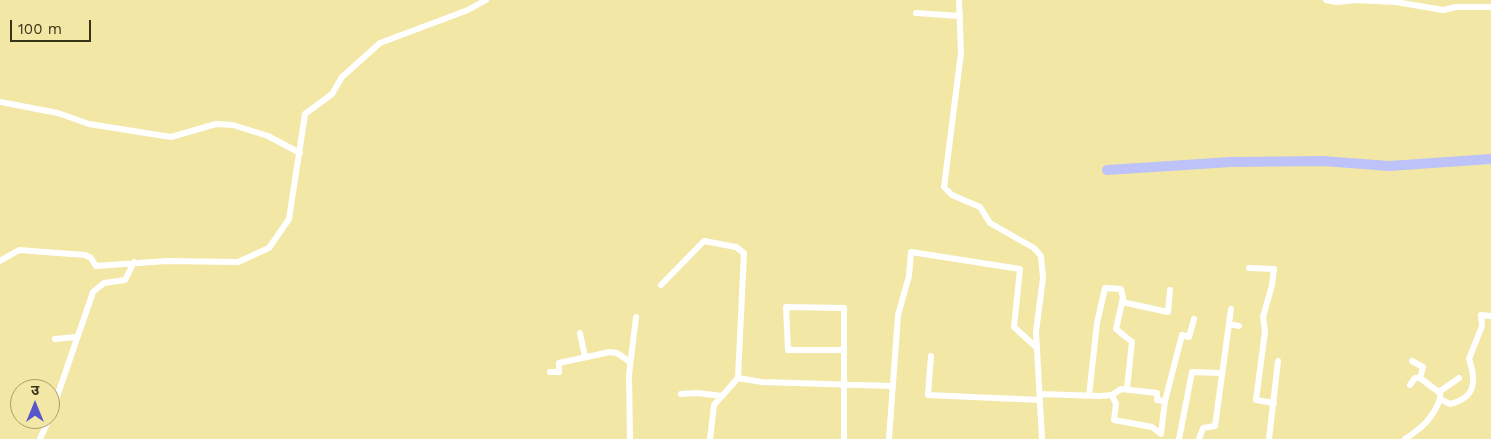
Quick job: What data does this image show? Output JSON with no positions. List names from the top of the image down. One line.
{"scale_bar":"100 m","north":"top"}
